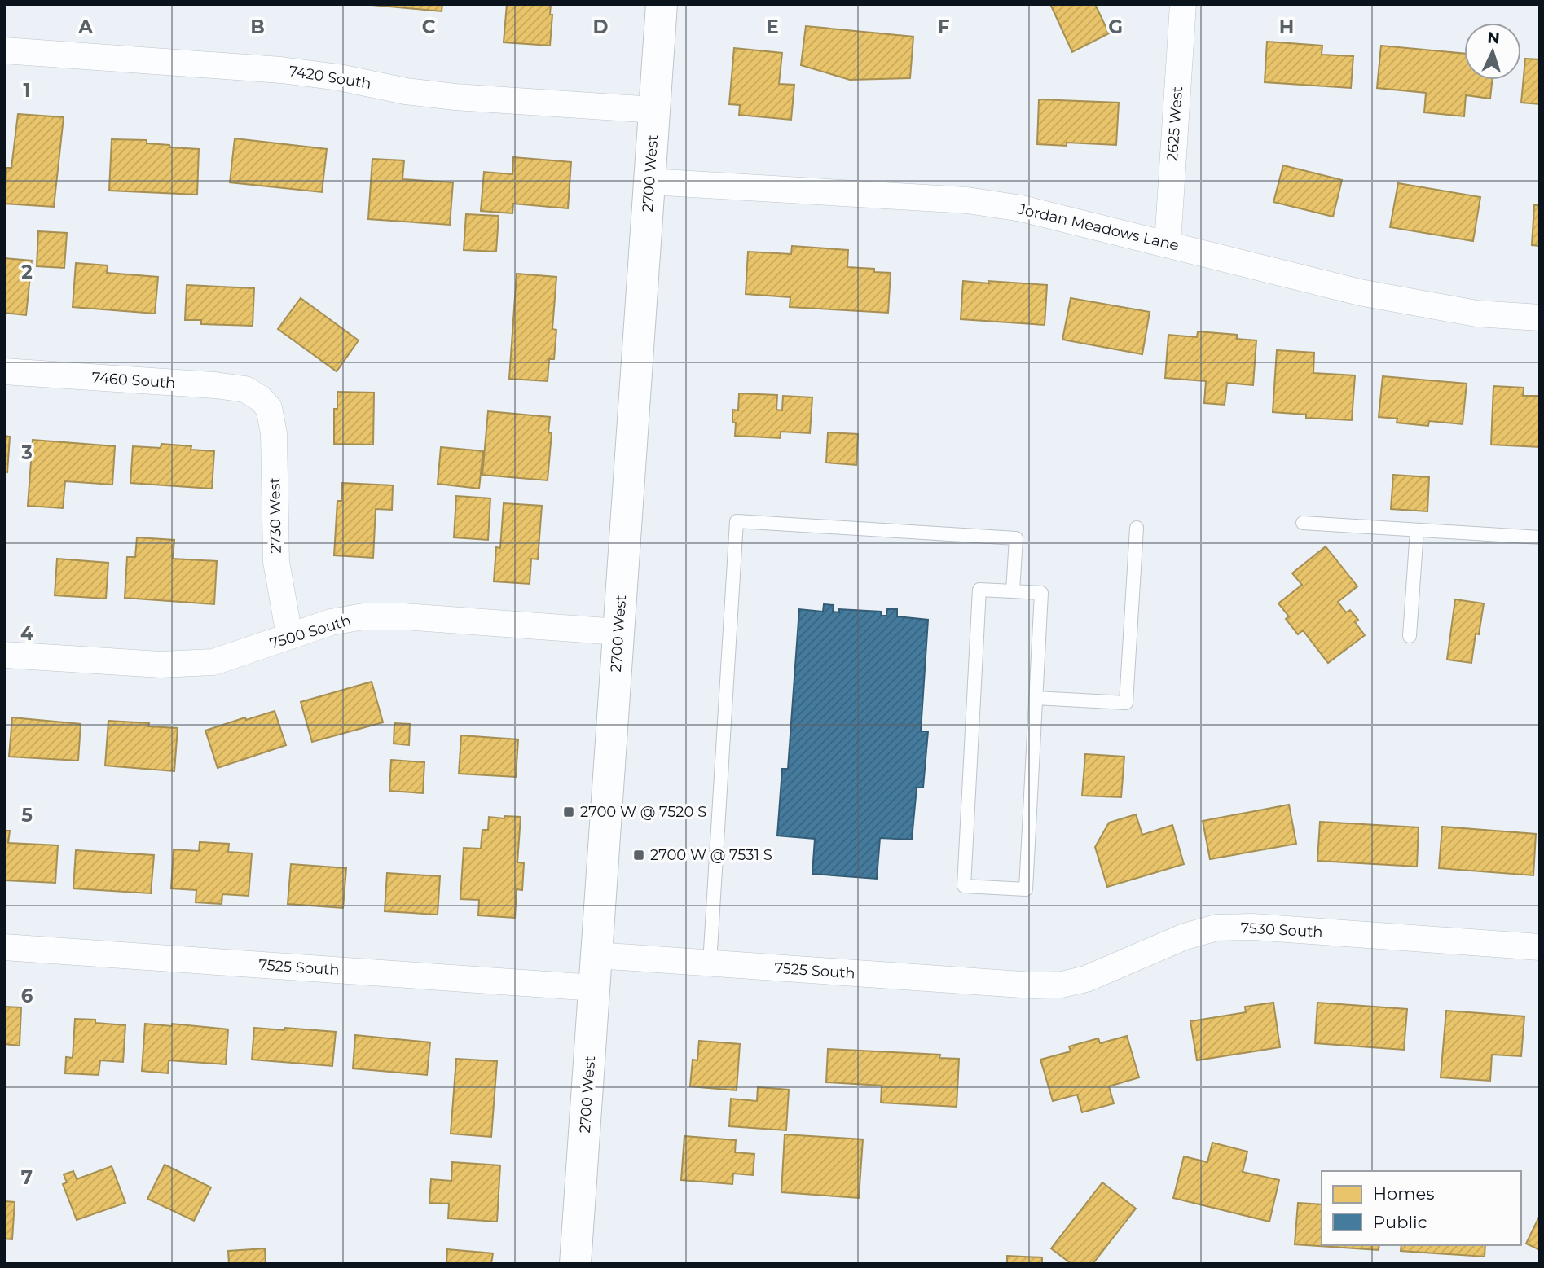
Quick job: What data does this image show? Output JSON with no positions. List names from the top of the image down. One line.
{"streets":{"main road":["2700 West"],"street":["7420 South","2625 West","Jordan Meadows Lane","7460 South","2730 West","7500 South","7530 South","7525 South"]},"crossings":[["7420 South","2700 West"],["2625 West","Jordan Meadows Lane"],["2700 West","Jordan Meadows Lane"],["2700 West","7500 South"],["2700 West","7525 South"],["7460 South","2730 West"],["2730 West","7500 South"],["7530 South","7525 South"]],"places":{"transit":["2700 W @ 7520 S","2700 W @ 7531 S"]},"legend":["Homes","Public"],"north":"top","grid":{"columns":["A","B","C","D","E","F","G","H"],"rows":["1","2","3","4","5","6","7"]}}
